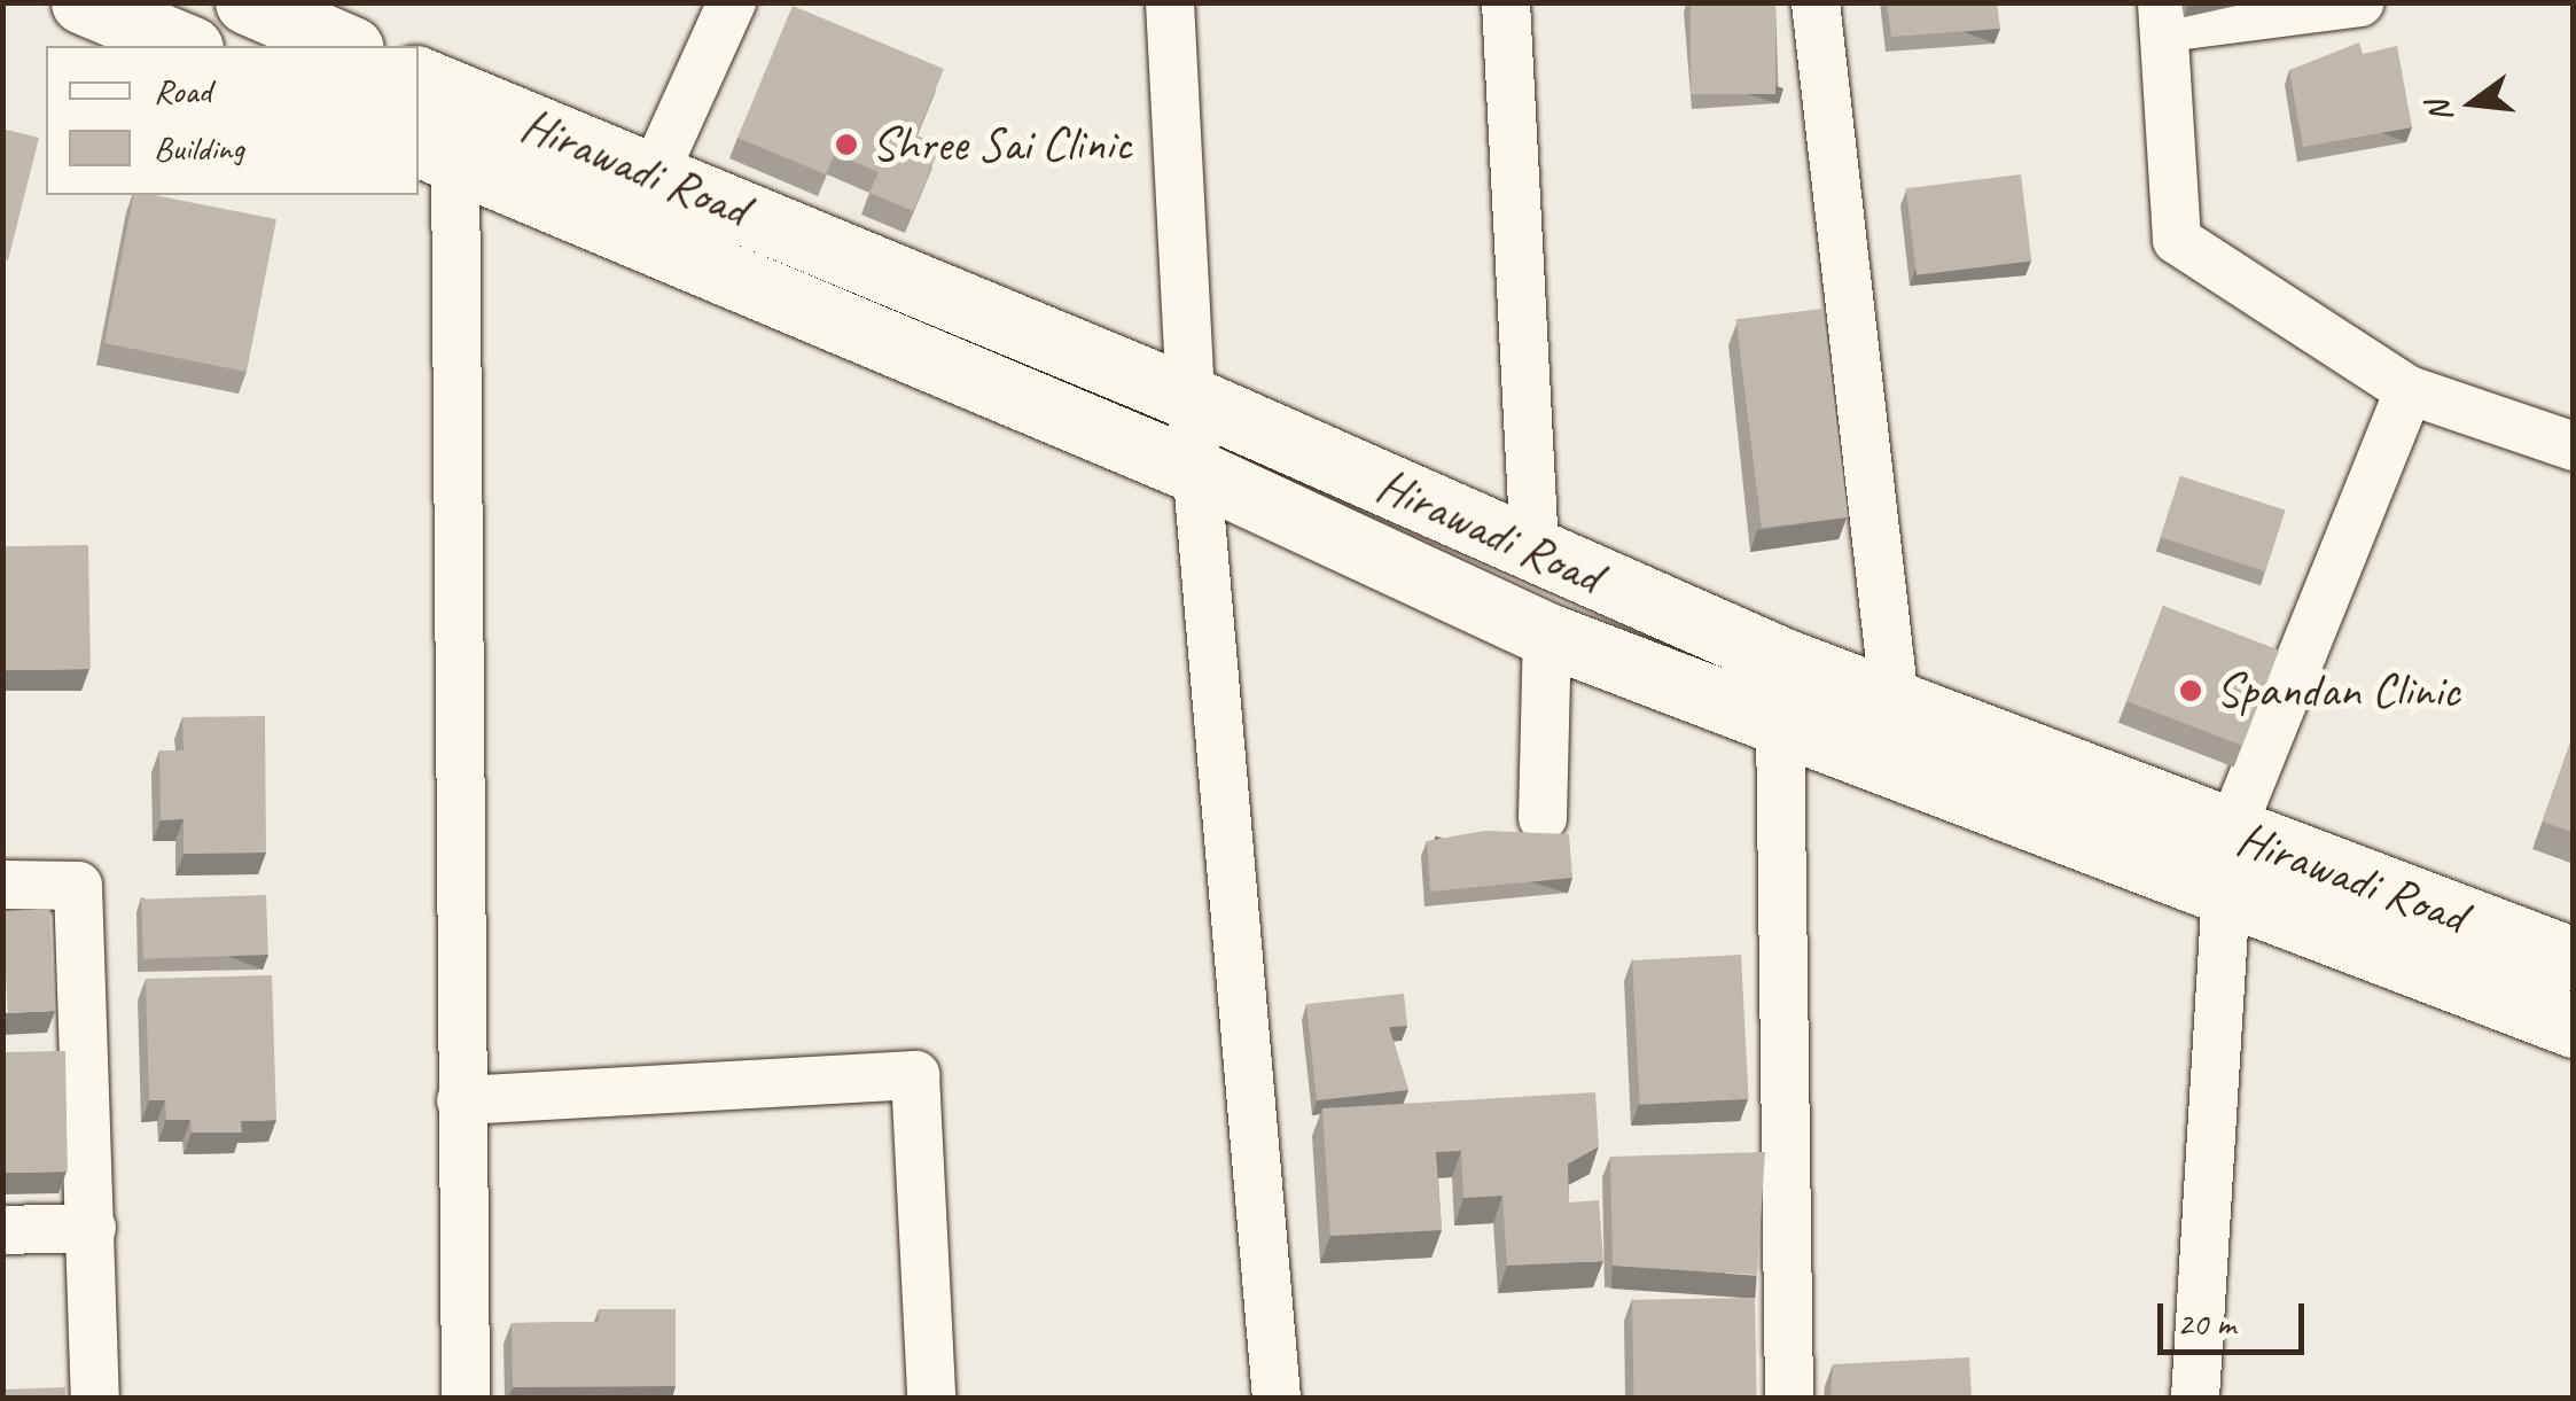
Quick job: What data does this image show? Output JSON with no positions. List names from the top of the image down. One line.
{"streets":{"street":["Hirawadi Road"]},"places":["Shree Sai Clinic","Spandan Clinic"],"legend":["Road","Building"],"scale_bar":"20 m","north":"left"}
